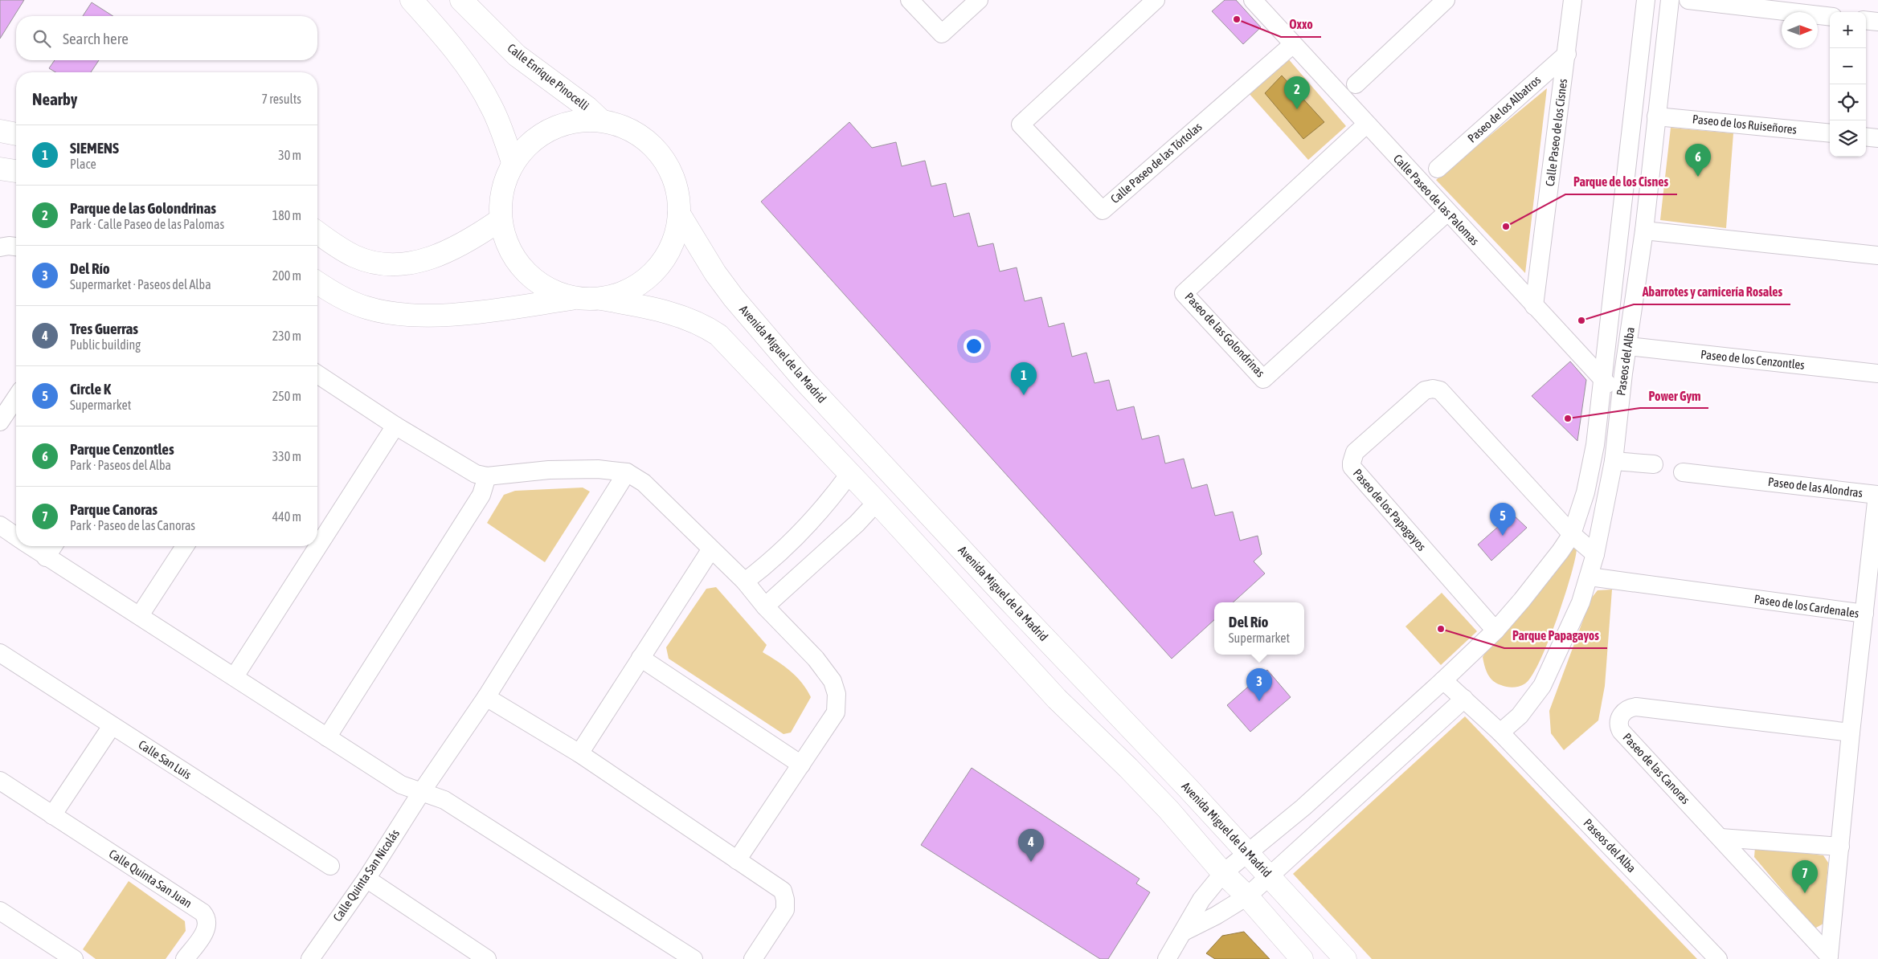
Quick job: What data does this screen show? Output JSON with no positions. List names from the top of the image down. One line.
{"streets":{"main road":["Calle Enrique Pinocelli","Avenida Miguel de la Madrid"],"street":["Paseo de los Albatros","Paseo de los Ruiseñores","Calle Paseo de los Cisnes","Calle Paseo de las Tórtolas","Calle Paseo de las Palomas","Paseo de las Golondrinas","Paseo de los Cenzontles","Paseos del Alba","Paseo de las Alondras","Paseo de los Papagayos","Paseo de los Cardenales","Calle San Luis","Paseo de las Canoras","Calle Quinta San Nicolás","Calle Quinta San Juan"]},"crossings":[["Paseo de los Albatros","Calle Paseo de los Cisnes"],["Paseo de los Ruiseñores","Paseos del Alba"],["Calle Paseo de los Cisnes","Calle Paseo de las Palomas"],["Calle Paseo de las Tórtolas","Calle Paseo de las Palomas"],["Calle Paseo de las Palomas","Paseo de las Golondrinas"],["Calle Paseo de las Palomas","Paseos del Alba"],["Avenida Miguel de la Madrid","Paseos del Alba"],["Paseo de los Cenzontles","Paseos del Alba"],["Paseos del Alba","Paseo de los Papagayos"],["Paseos del Alba","Paseo de los Cardenales"],["Paseo de las Alondras","Paseo de los Cardenales"],["Paseo de los Cardenales","Paseo de las Canoras"]],"places":["Oxxo","Parque de los Cisnes","Abarrotes y carnicería Rosales","Power Gym","Parque Papagayos"],"north":"right","page":{"map_buttons":["+","−"],"search":"Search here","heading":["Nearby","7 results"],"pins":["2","6","1","5","3","4","7"],"list":[{"mark":"1","name":"SIEMENS","note":"Place","value":"30 m"},{"mark":"2","name":"Parque de las Golondrinas","note":"Park · Calle Paseo de las Palomas","value":"180 m"},{"mark":"3","name":"Del Río","note":"Supermarket · Paseos del Alba","value":"200 m"},{"mark":"4","name":"Tres Guerras","note":"Public building","value":"230 m"},{"mark":"5","name":"Circle K","note":"Supermarket","value":"250 m"},{"mark":"6","name":"Parque Cenzontles","note":"Park · Paseos del Alba","value":"330 m"},{"mark":"7","name":"Parque Canoras","note":"Park · Paseo de las Canoras","value":"440 m"}],"popup":["Del Río","Supermarket"]}}
